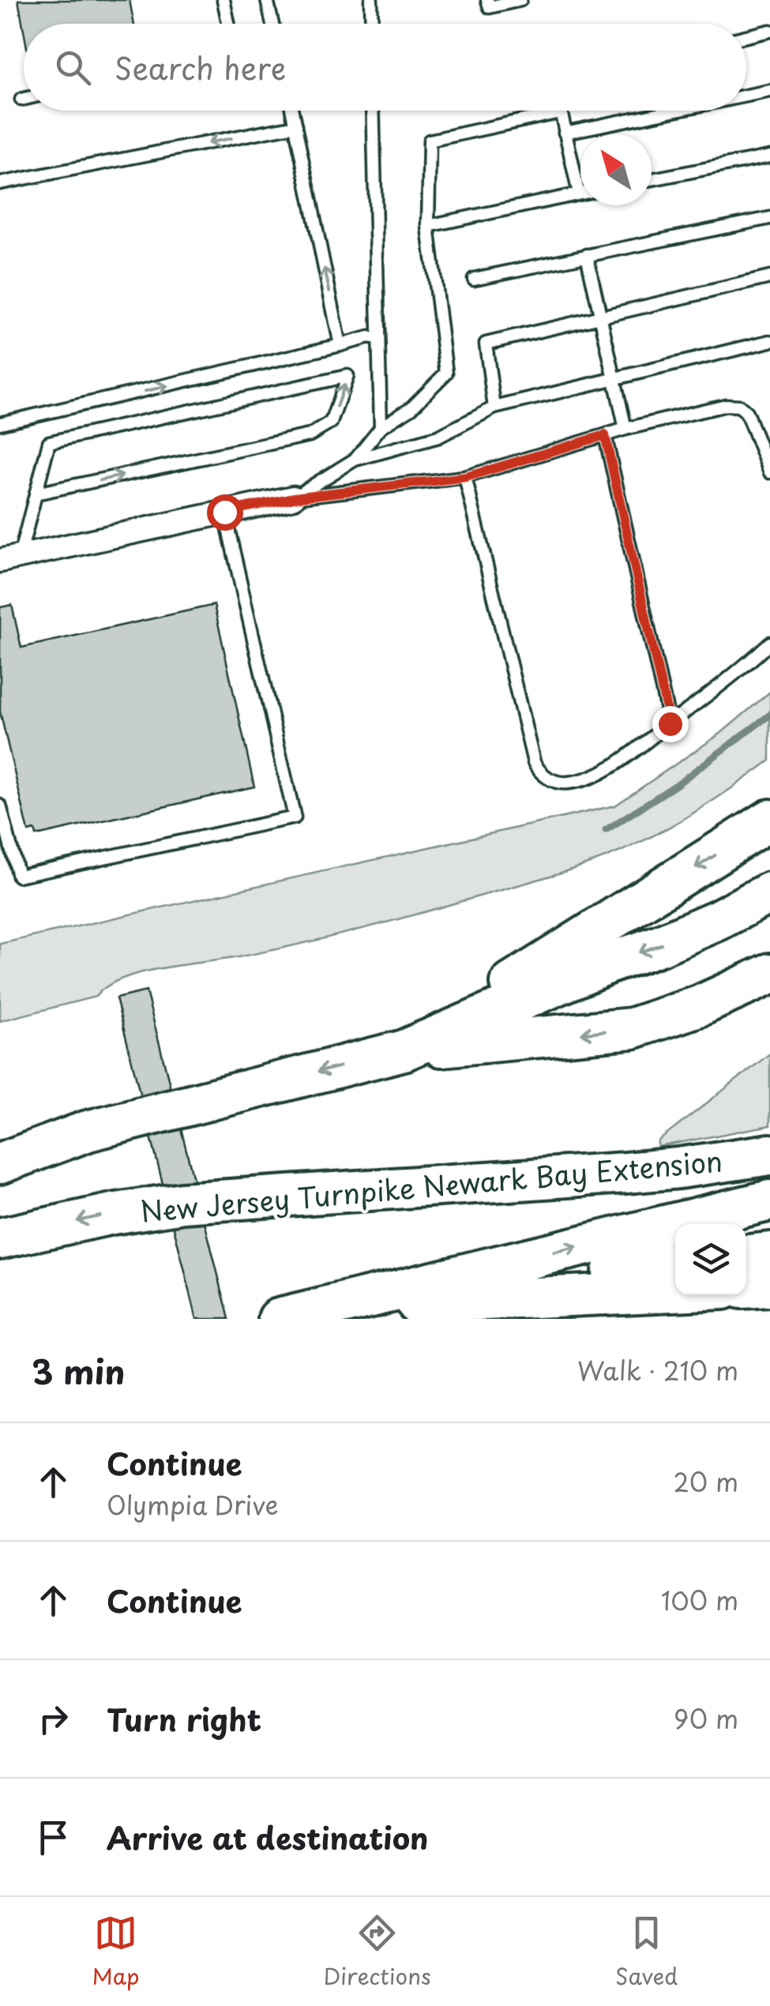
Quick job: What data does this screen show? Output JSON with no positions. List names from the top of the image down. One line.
{"streets":{"highway":["New Jersey Turnpike Newark Bay Extension"]},"north":"top left","page":{"search":"Search here","heading":["3 min","Walk · 210 m"],"list":[["Continue","Olympia Drive","20 m"],["Continue","100 m"],["Turn right","90 m"],"Arrive at destination"],"nav":["Map","Directions","Saved"]}}
